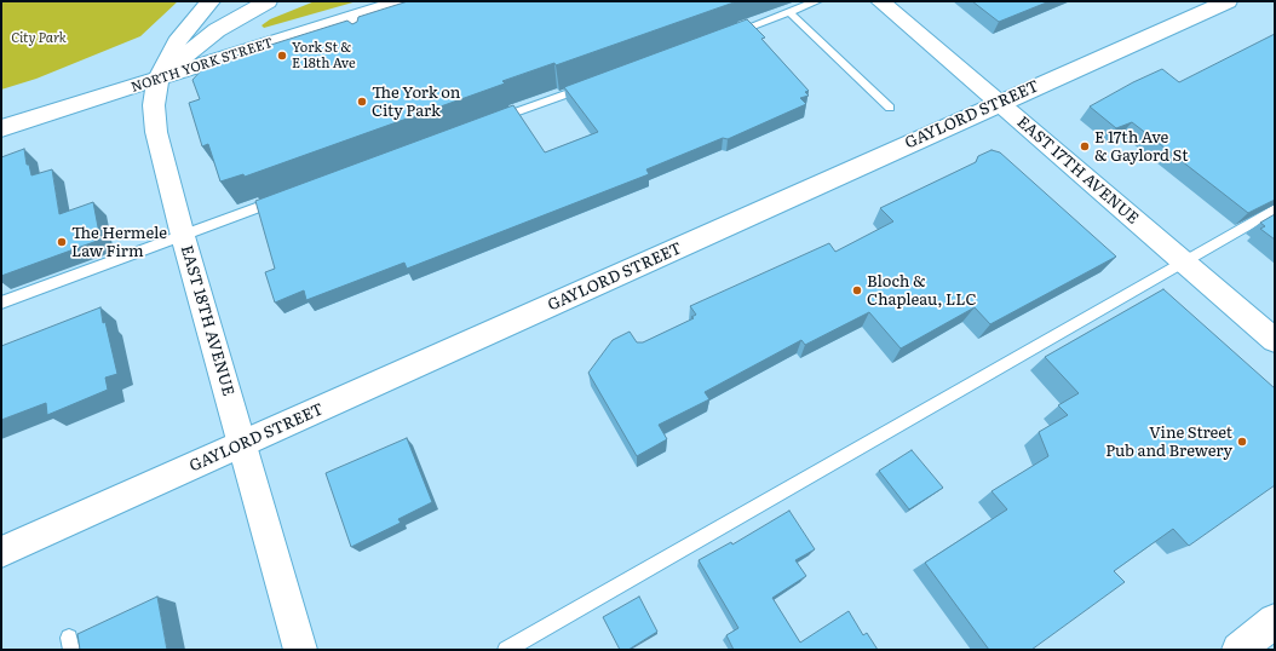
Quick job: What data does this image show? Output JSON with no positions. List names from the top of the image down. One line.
{"streets":{"main road":["NORTH YORK STREET","GAYLORD STREET","EAST 17TH AVENUE","EAST 18TH AVENUE"]},"crossings":[["NORTH YORK STREET","EAST 18TH AVENUE"],["GAYLORD STREET","EAST 17TH AVENUE"],["GAYLORD STREET","EAST 18TH AVENUE"]],"parks":["City Park"],"places":["York St & E 18th Ave","The York on City Park","E 17th Ave & Gaylord St","The Hermele Law Firm","Bloch & Chapleau, LLC","Vine Street Pub and Brewery"]}
